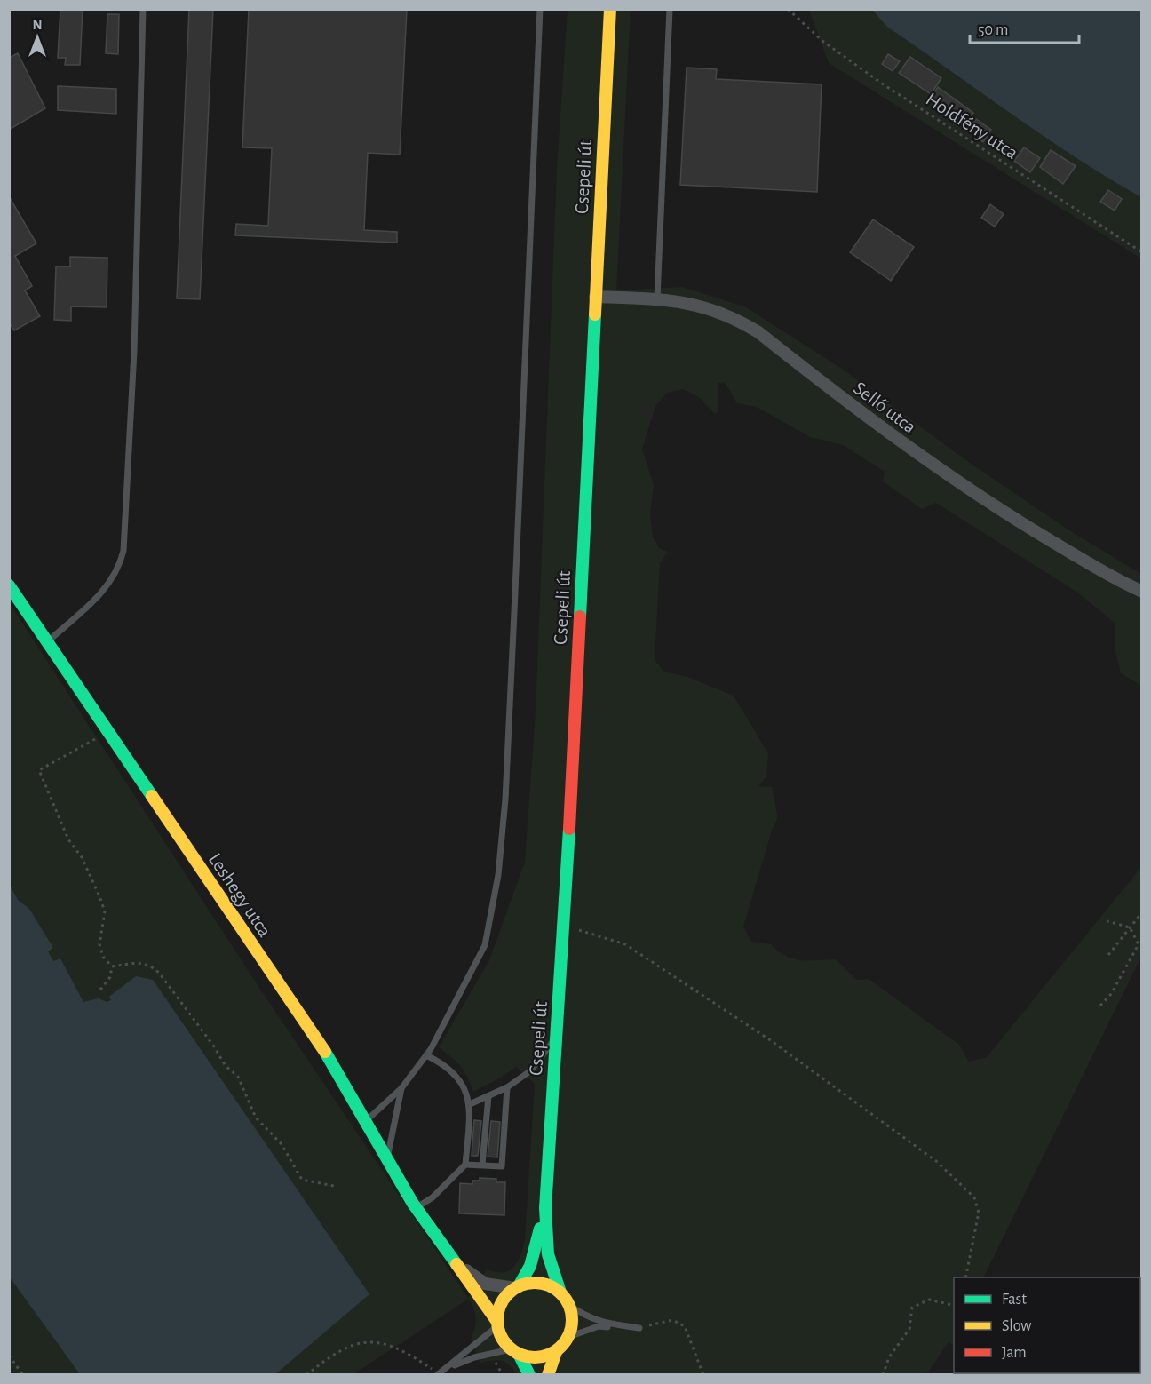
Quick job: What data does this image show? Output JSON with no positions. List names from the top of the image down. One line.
{"streets":{"street":["Csepeli út","Sellő utca","Leshegy utca"],"path":["Holdfény utca"]},"crossings":[["Csepeli út","Sellő utca"],["Csepeli út","Leshegy utca"]],"legend":["Fast","Slow","Jam"],"scale_bar":"50 m","north":"top"}
